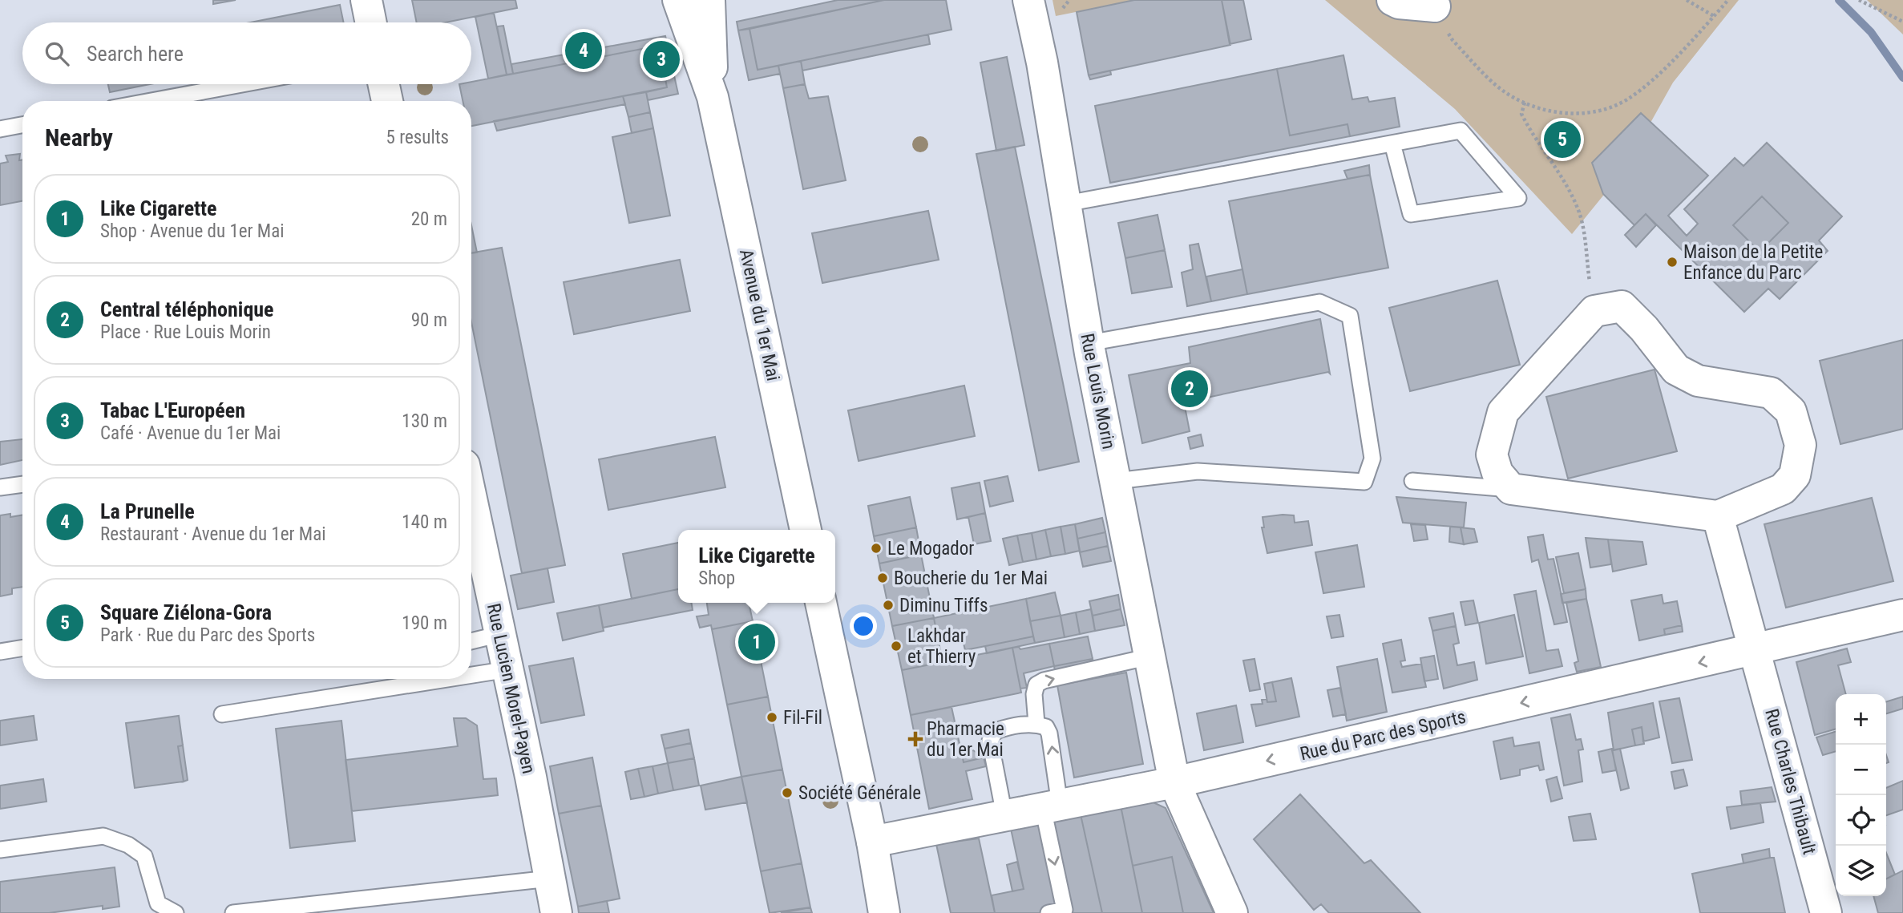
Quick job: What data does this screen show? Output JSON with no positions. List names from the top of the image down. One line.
{"streets":{"street":["Avenue du 1er Mai","Rue Louis Morin","Rue Lucien Morel-Payen","Rue du Parc des Sports","Rue Charles Thibault"]},"crossings":[["Rue Louis Morin","Rue du Parc des Sports"],["Rue du Parc des Sports","Rue Charles Thibault"]],"places":{"other":["Maison de la Petite Enfance du Parc","Le Mogador","Boucherie du 1er Mai","Diminu Tiffs","Lakhdar et Thierry","Fil-Fil","Société Générale"],"health":["Pharmacie du 1er Mai"]},"page":{"search":"Search here","pins":["4","3","5","2","1"],"heading":["Nearby","5 results"],"list":[{"mark":"1","name":"Like Cigarette","note":"Shop · Avenue du 1er Mai","value":"20 m"},{"mark":"2","name":"Central téléphonique","note":"Place · Rue Louis Morin","value":"90 m"},{"mark":"3","name":"Tabac L'Européen","note":"Café · Avenue du 1er Mai","value":"130 m"},{"mark":"4","name":"La Prunelle","note":"Restaurant · Avenue du 1er Mai","value":"140 m"},{"mark":"5","name":"Square Ziélona-Gora","note":"Park · Rue du Parc des Sports","value":"190 m"}],"popup":["Like Cigarette","Shop"],"map_buttons":["+","−"]}}
